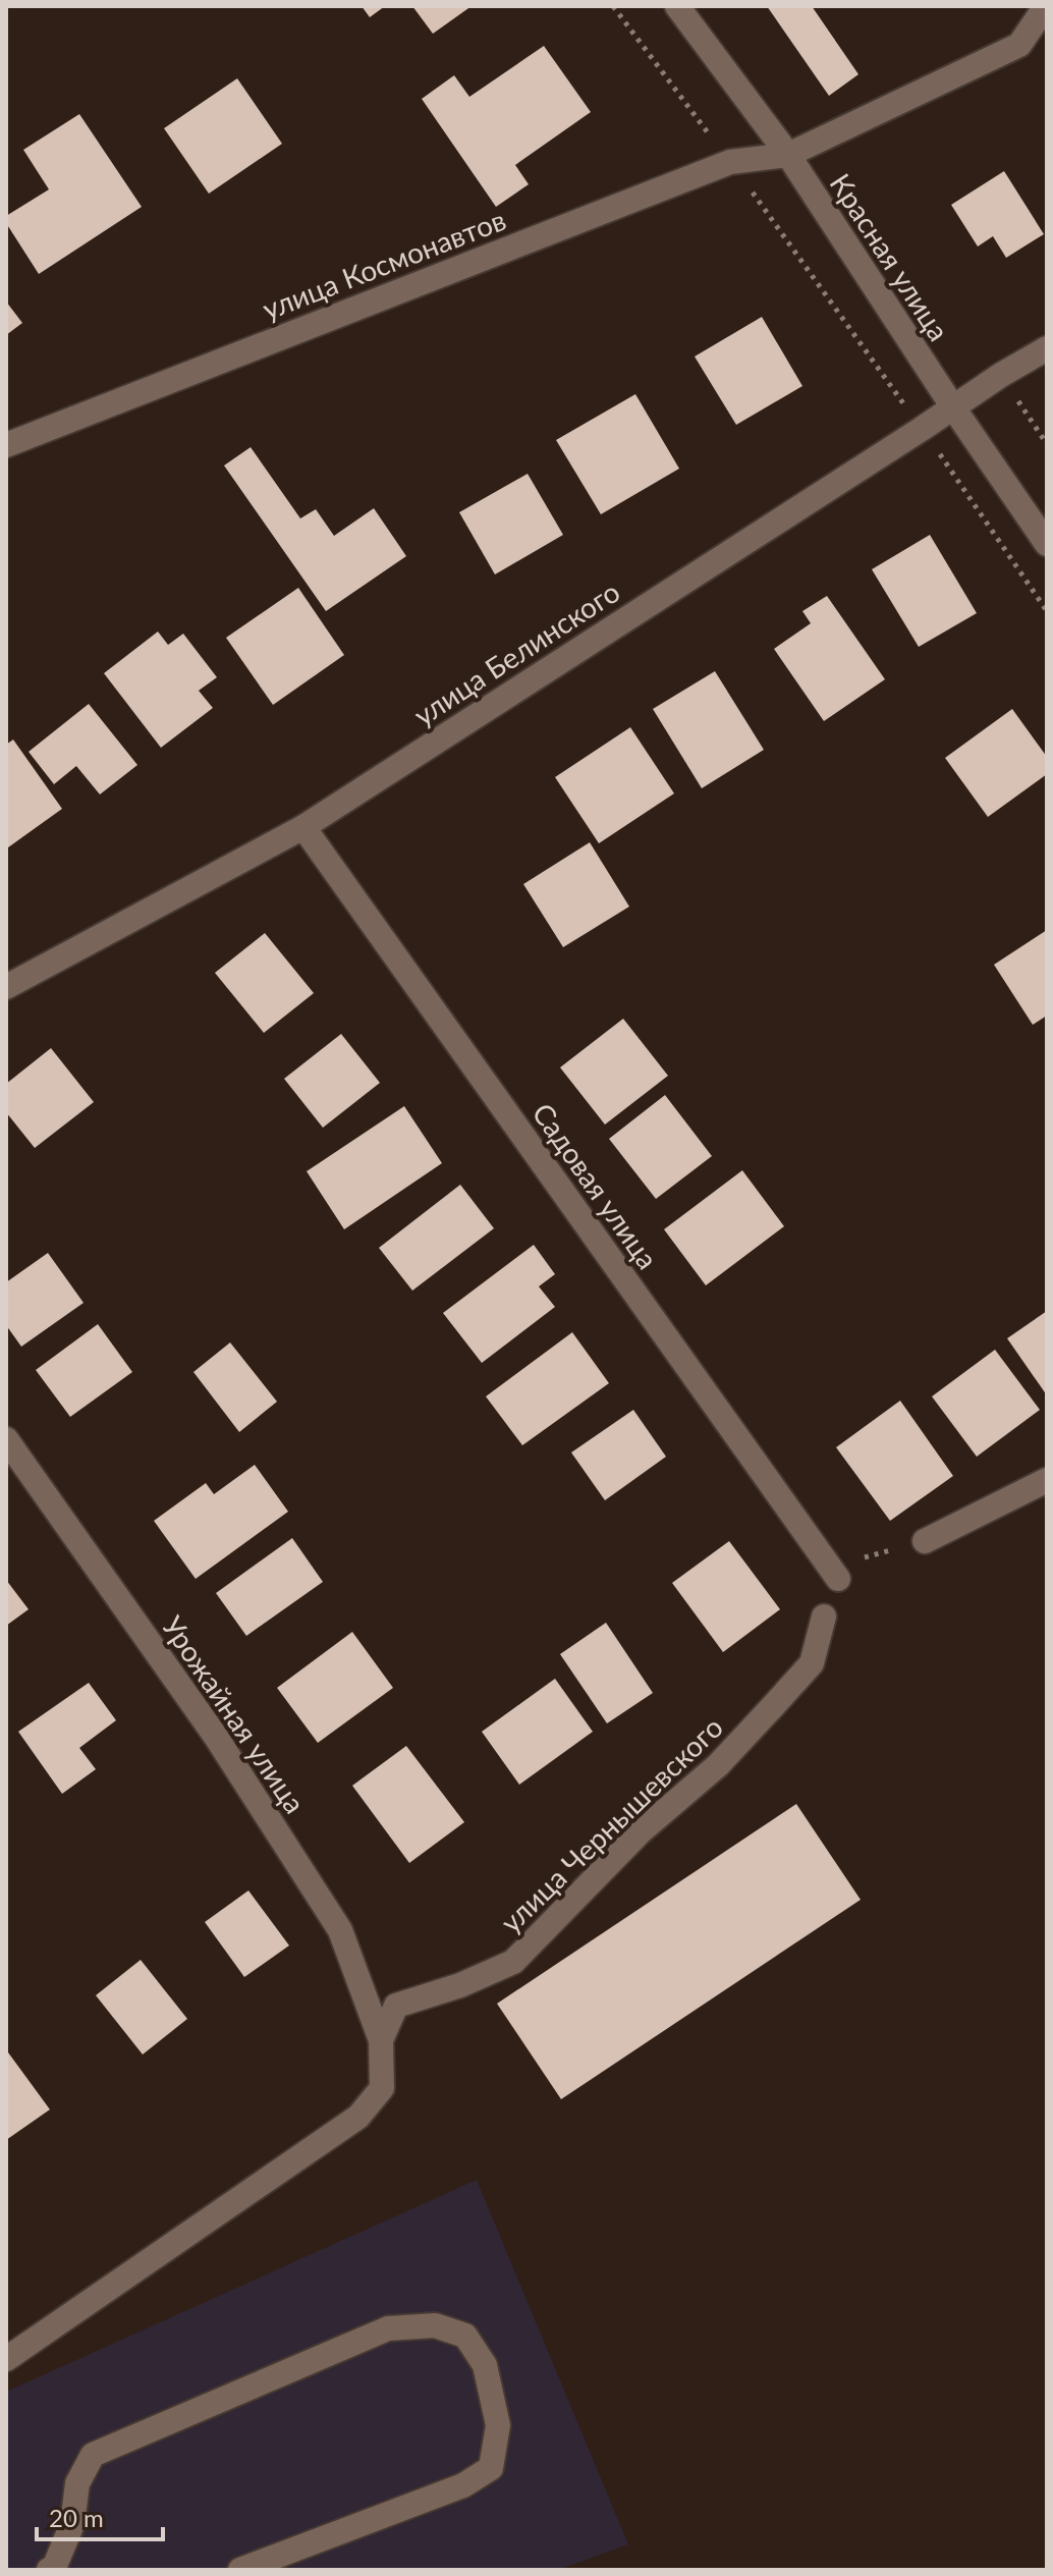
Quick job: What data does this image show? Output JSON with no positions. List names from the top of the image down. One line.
{"streets":{"street":["Красная улица","улица Космонавтов","улица Белинского","Садовая улица","Урожайная улица","улица Чернышевского"]},"crossings":[["Красная улица","улица Космонавтов"],["Красная улица","улица Белинского"],["улица Белинского","Садовая улица"],["Урожайная улица","улица Чернышевского"]],"scale_bar":"20 m"}
